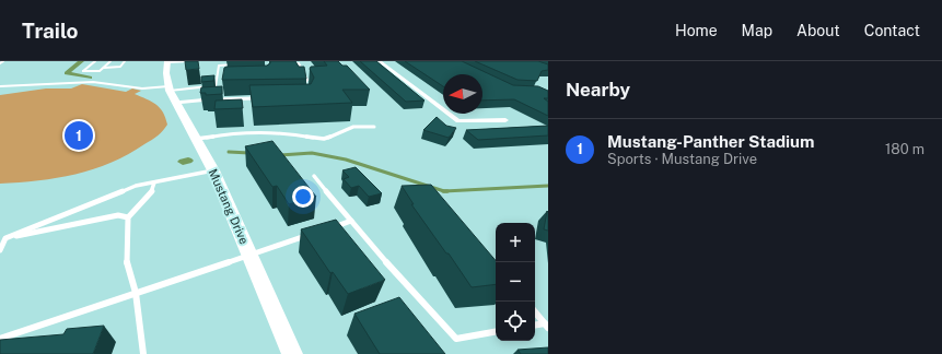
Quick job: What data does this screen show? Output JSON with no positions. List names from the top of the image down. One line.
{"streets":{"main road":["Mustang Drive"]},"north":"left","page":{"header":"Trailo","nav":["Home","Map","About","Contact"],"heading":"Nearby","list":[{"mark":"1","name":"Mustang-Panther Stadium","note":"Sports · Mustang Drive","value":"180 m"}],"pins":"1","map_buttons":["+","−"]}}
